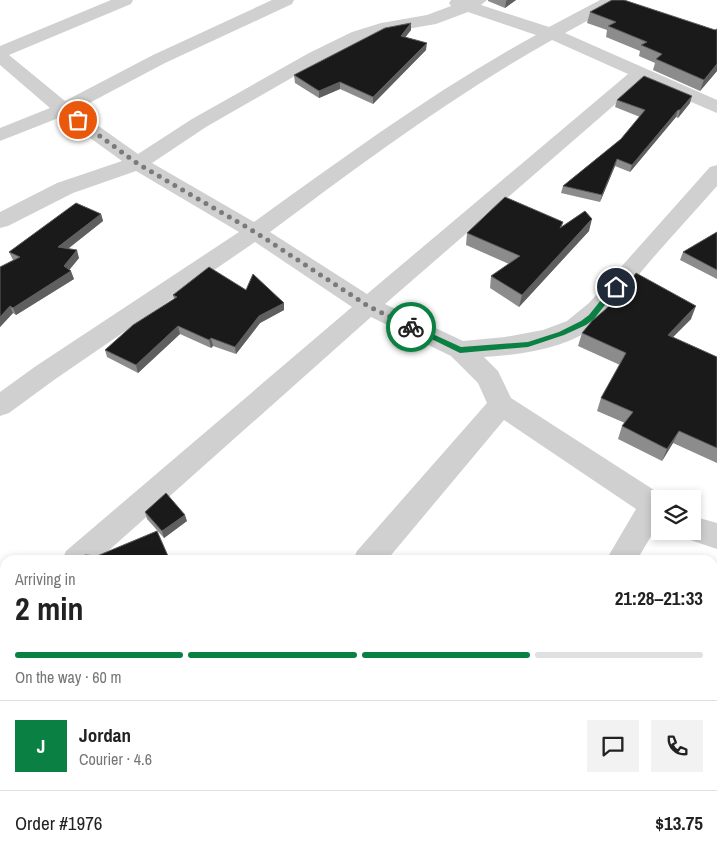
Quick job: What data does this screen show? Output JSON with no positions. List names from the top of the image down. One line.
{"page":{"heading":["2 min","Arriving in","21:28–21:33"],"panel":["Jordan","Courier · 4.6","Order #1976","$13.75"],"bar":"On the way · 60 m","round":"J"}}
